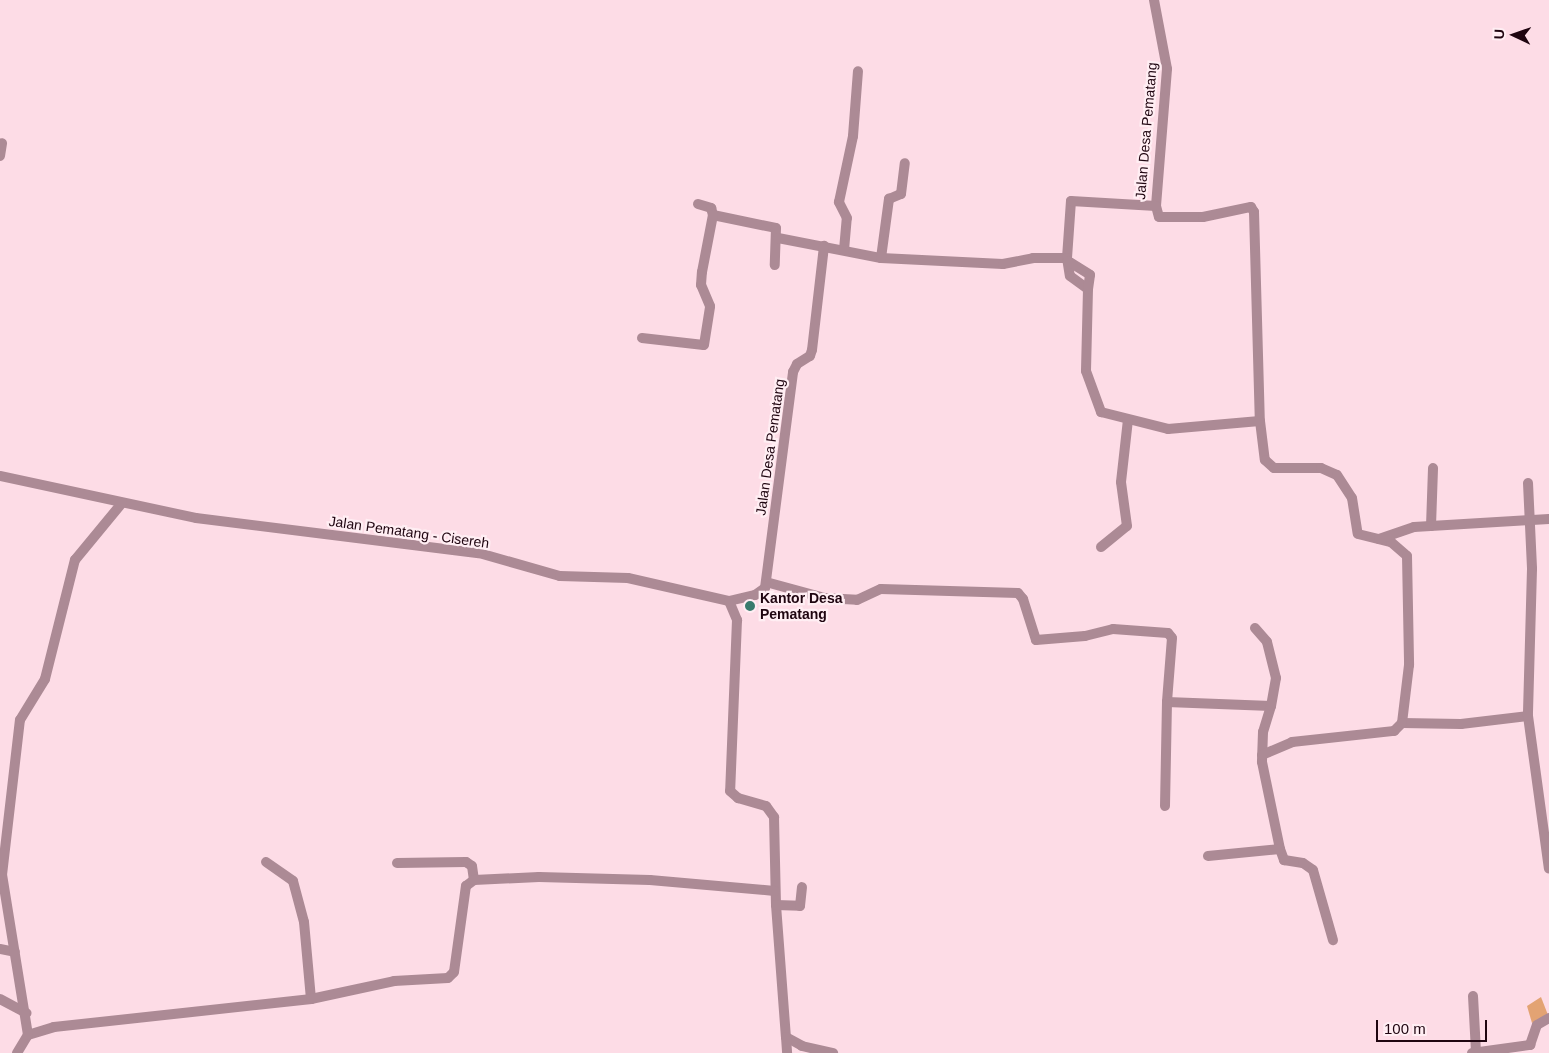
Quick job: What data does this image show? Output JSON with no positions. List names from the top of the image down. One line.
{"streets":{"street":["Jalan Desa Pematang","Jalan Pematang - Cisereh"]},"places":["Kantor Desa Pematang"],"scale_bar":"100 m","north":"left"}
